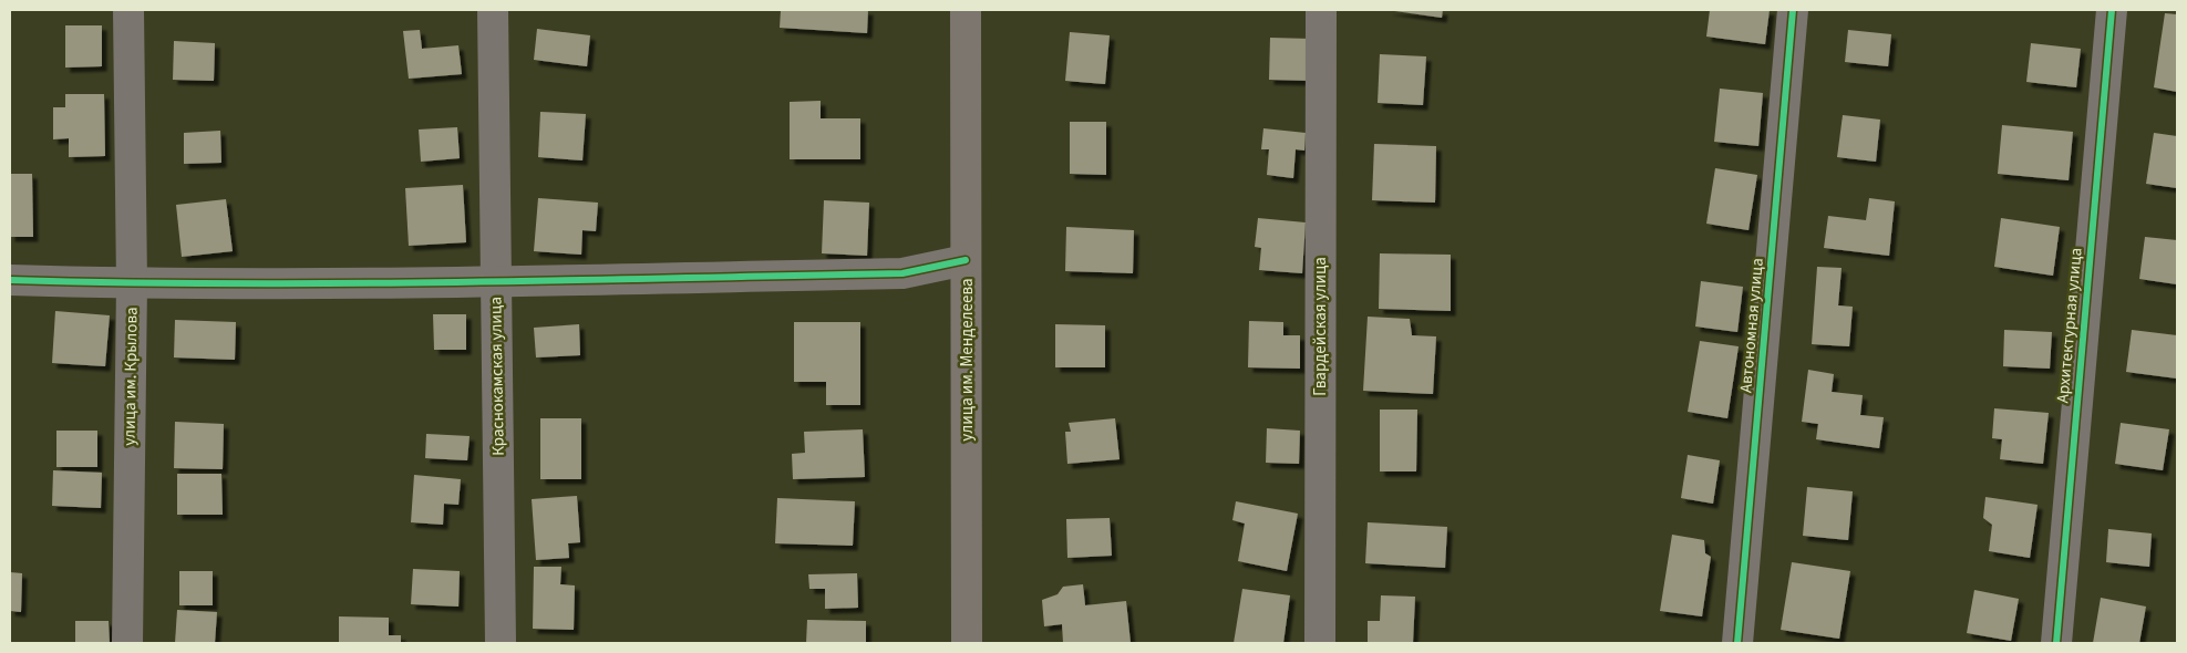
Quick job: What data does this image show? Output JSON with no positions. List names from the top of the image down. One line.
{"streets":{"main road":["улица им. Менделеева"],"street":["Автономная улица","Архитектурная улица","Гвардейская улица","улица им. Крылова","Краснокамская улица"]}}
